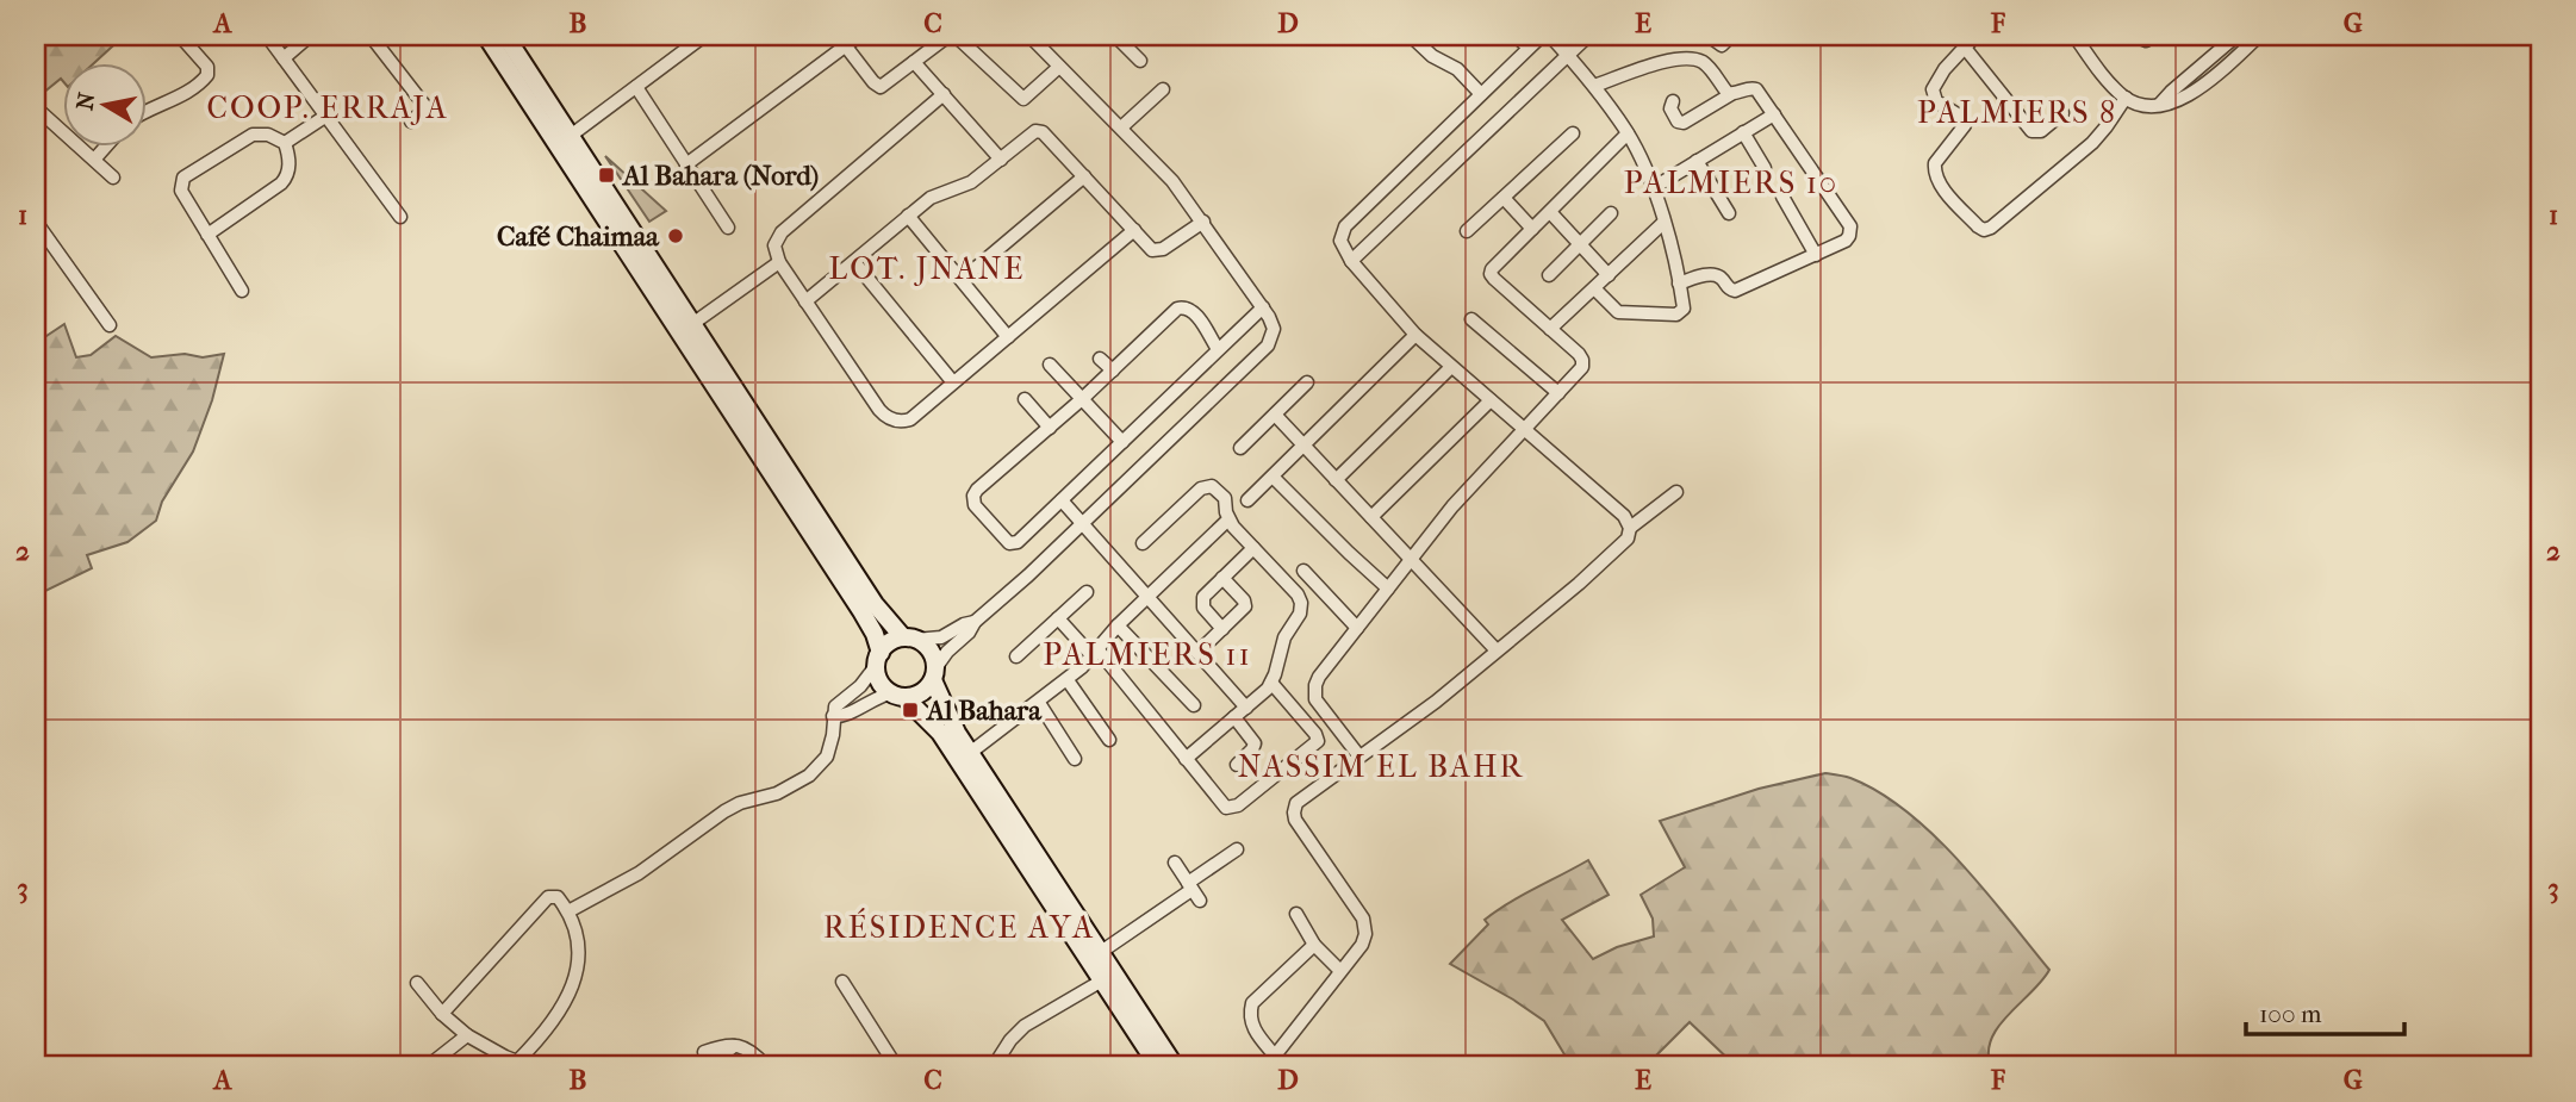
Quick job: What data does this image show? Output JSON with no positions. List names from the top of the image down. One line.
{"districts":["COOP. ERRAJA","PALMIERS 8","PALMIERS 10","LOT. JNANE","PALMIERS 11","NASSIM EL BAHR","RÉSIDENCE AYA"],"places":{"transit":["Al Bahara (Nord)","Al Bahara"],"other":["Café Chaimaa"]},"scale_bar":"100 m","north":"left","grid":{"columns":["A","B","C","D","E","F","G"],"rows":["1","2","3"]}}
